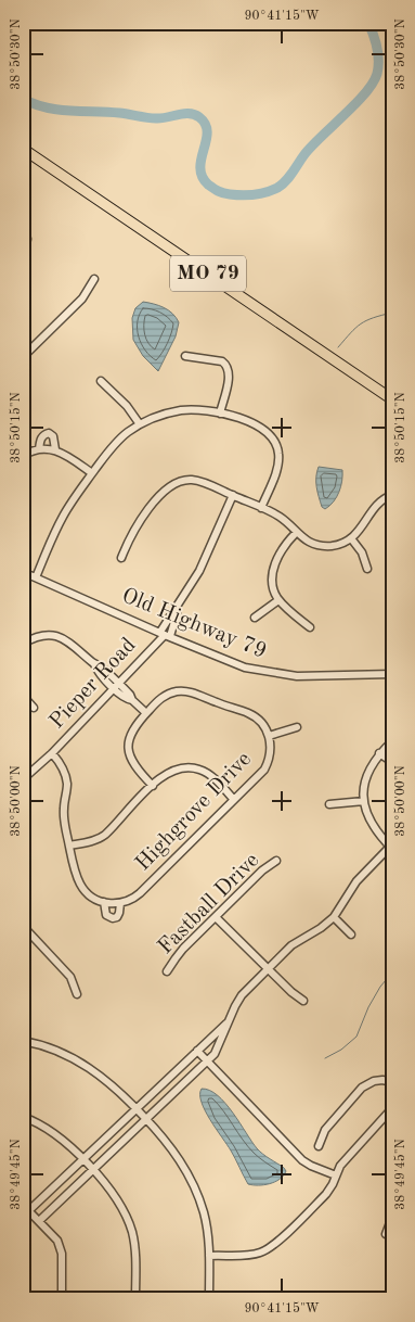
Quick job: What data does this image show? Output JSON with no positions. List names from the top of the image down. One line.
{"streets":{"main road":["MO 79"],"street":["Old Highway 79","Pieper Road","Highgrove Drive","Fastball Drive"]},"crossings":[["Old Highway 79","Pieper Road"],["Pieper Road","Highgrove Drive"]],"coordinates":["90°41'15\"W","38°50'30\"N","38°50'15\"N","38°50'00\"N","38°49'45\"N"]}
